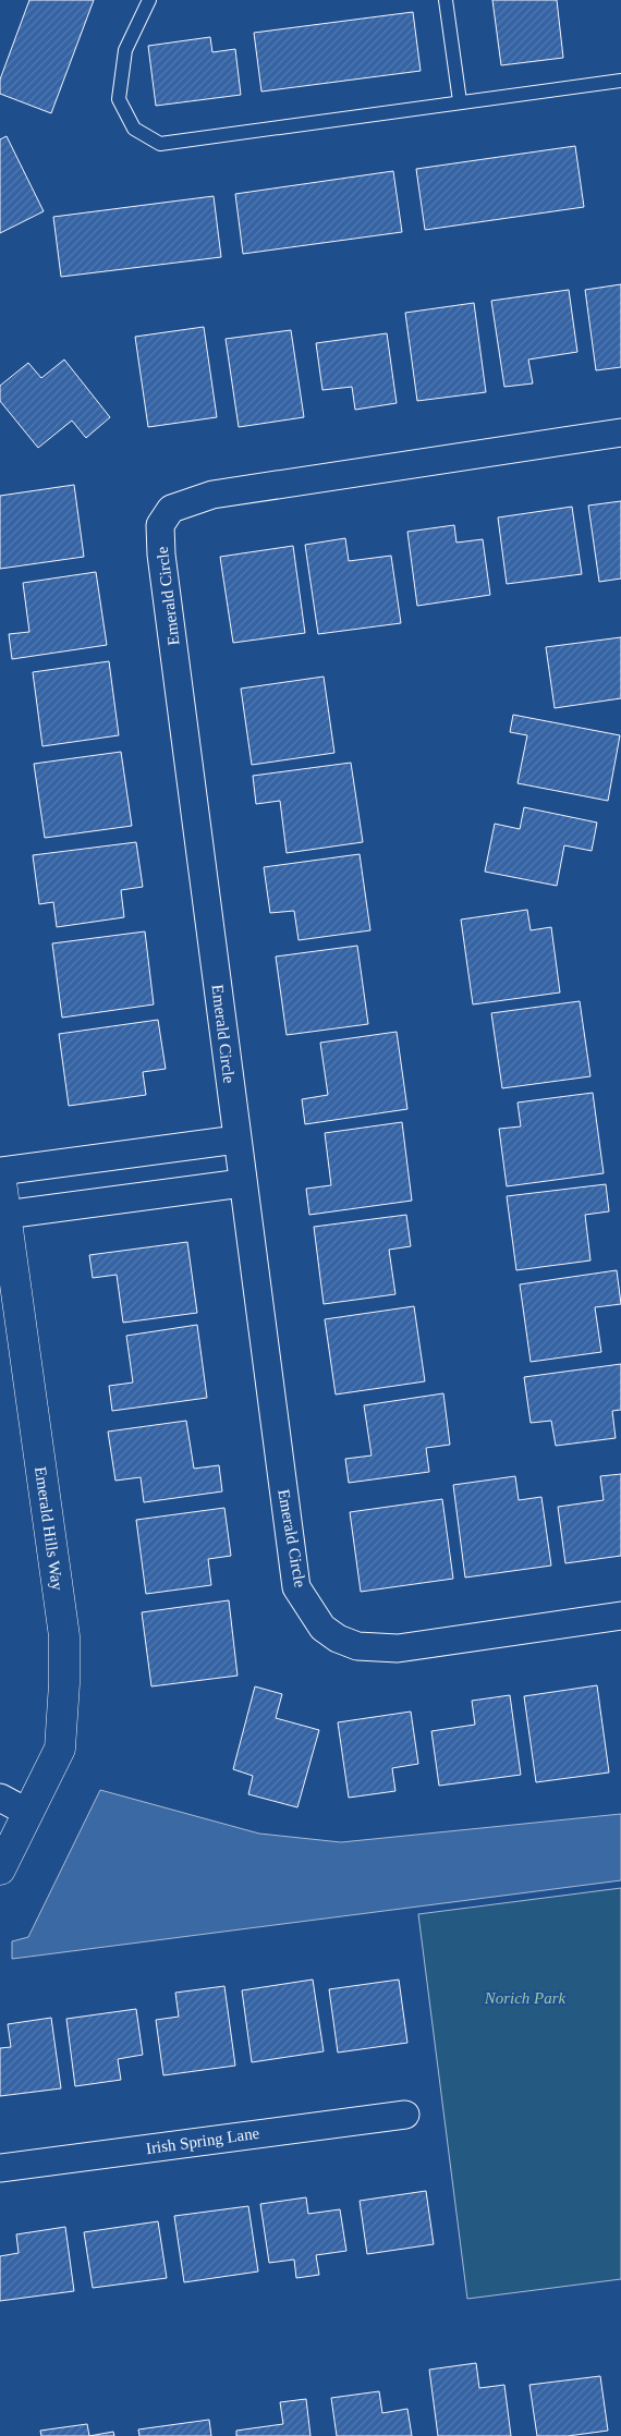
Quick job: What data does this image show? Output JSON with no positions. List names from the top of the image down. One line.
{"streets":{"street":["Emerald Circle","Emerald Hills Way","Irish Spring Lane"]},"parks":["Norich Park"]}
